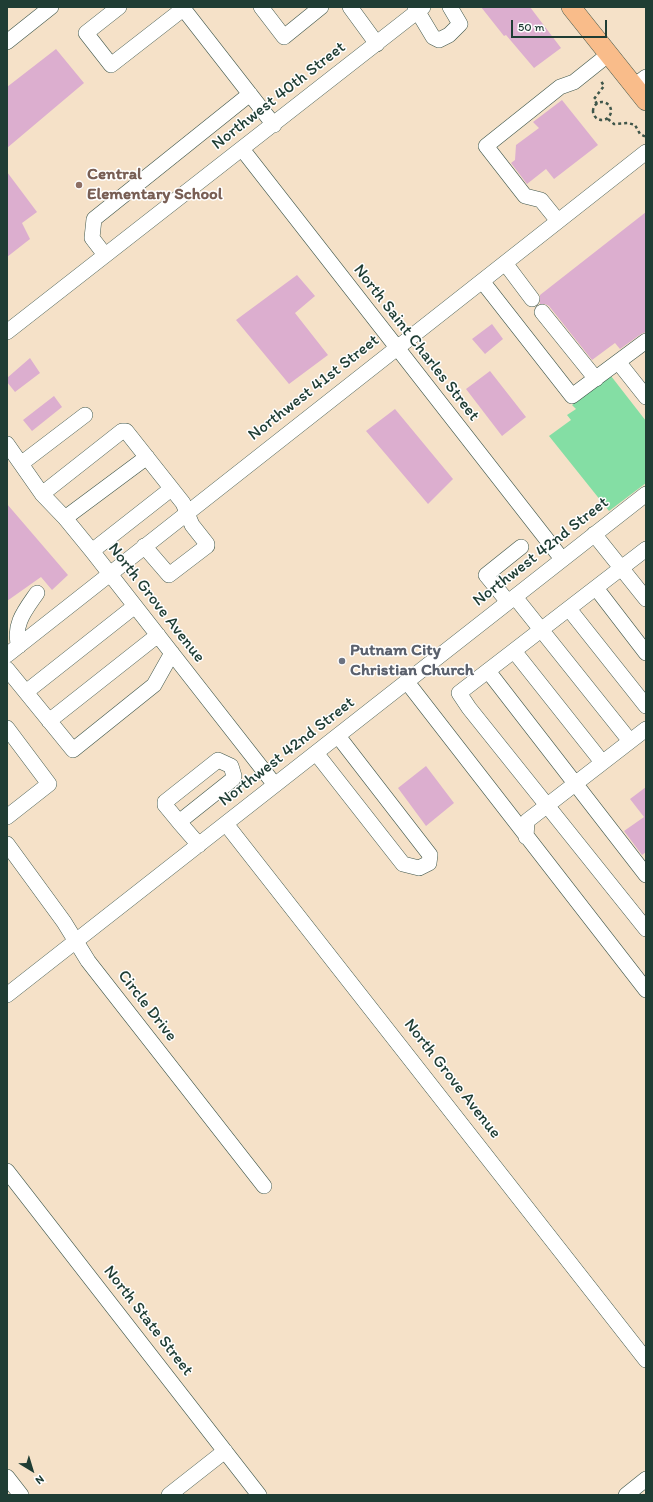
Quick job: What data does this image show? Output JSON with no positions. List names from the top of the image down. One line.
{"streets":{"street":["Northwest 40th Street","North Saint Charles Street","Northwest 41st Street","Northwest 42nd Street","North Grove Avenue","Circle Drive","North State Street"]},"crossings":[["Northwest 40th Street","North Saint Charles Street"],["North Saint Charles Street","Northwest 41st Street"],["North Saint Charles Street","Northwest 42nd Street"],["Northwest 41st Street","North Grove Avenue"],["Northwest 42nd Street","North Grove Avenue"],["Northwest 42nd Street","Circle Drive"]],"places":["Central Elementary School","Putnam City Christian Church"],"scale_bar":"50 m","north":"bottom right"}
